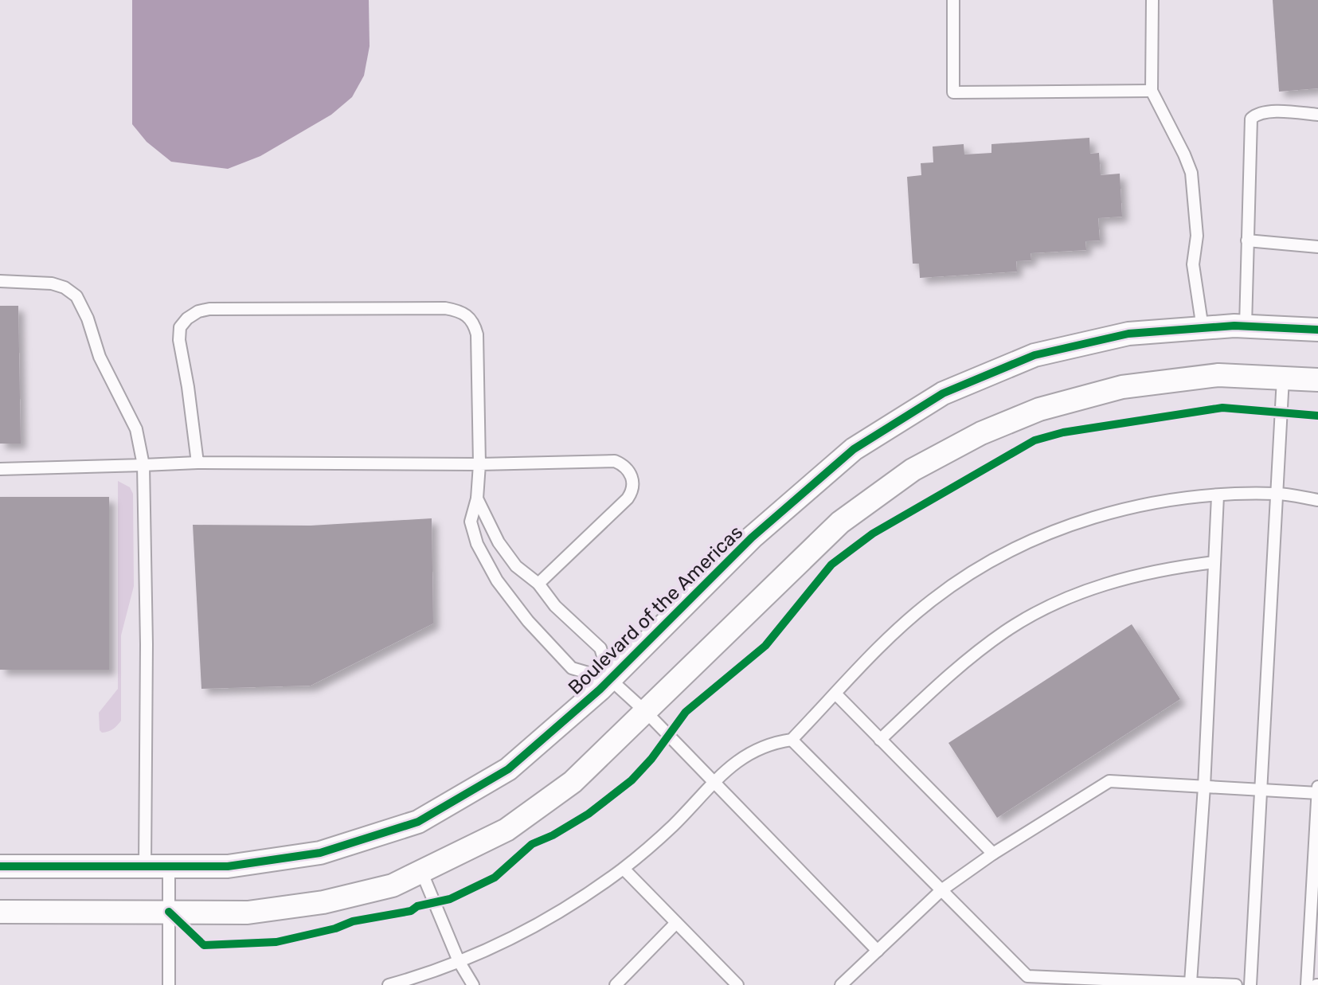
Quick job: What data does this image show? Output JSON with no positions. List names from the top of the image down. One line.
{"streets":{"street":["Boulevard of the Americas"]}}
